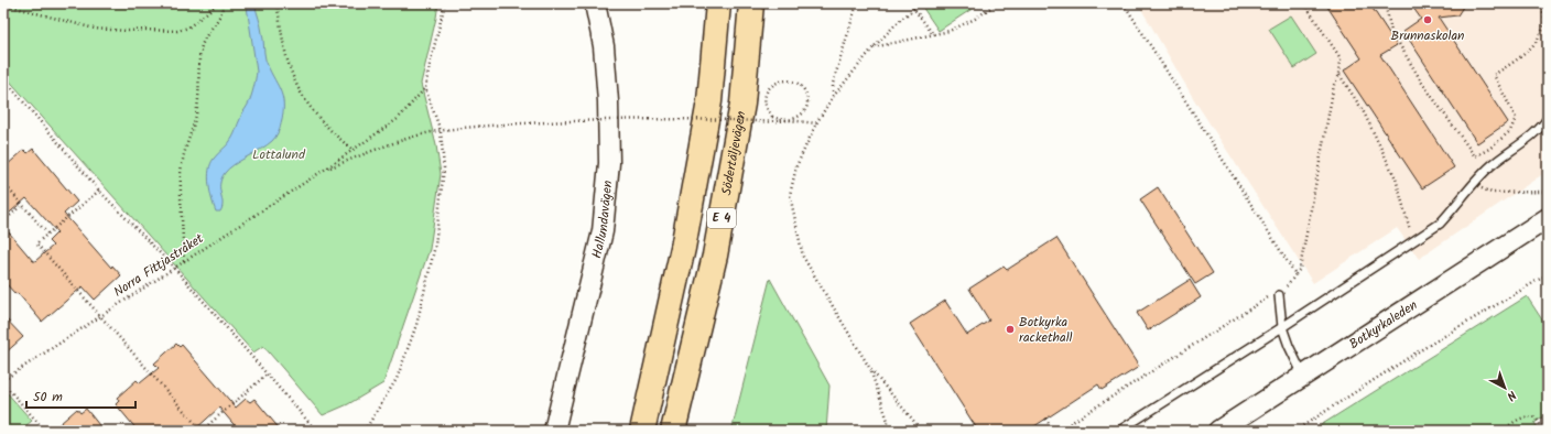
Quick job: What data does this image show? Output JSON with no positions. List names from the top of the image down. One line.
{"streets":{"highway":["Södertäljevägen","E 4"],"main road":["Hallundavägen","Botkyrkaleden"],"path":["Norra Fittjastråket"]},"parks":["Lottalund"],"places":["Brunnaskolan","Botkyrka rackethall"],"scale_bar":"50 m","north":"bottom right"}
